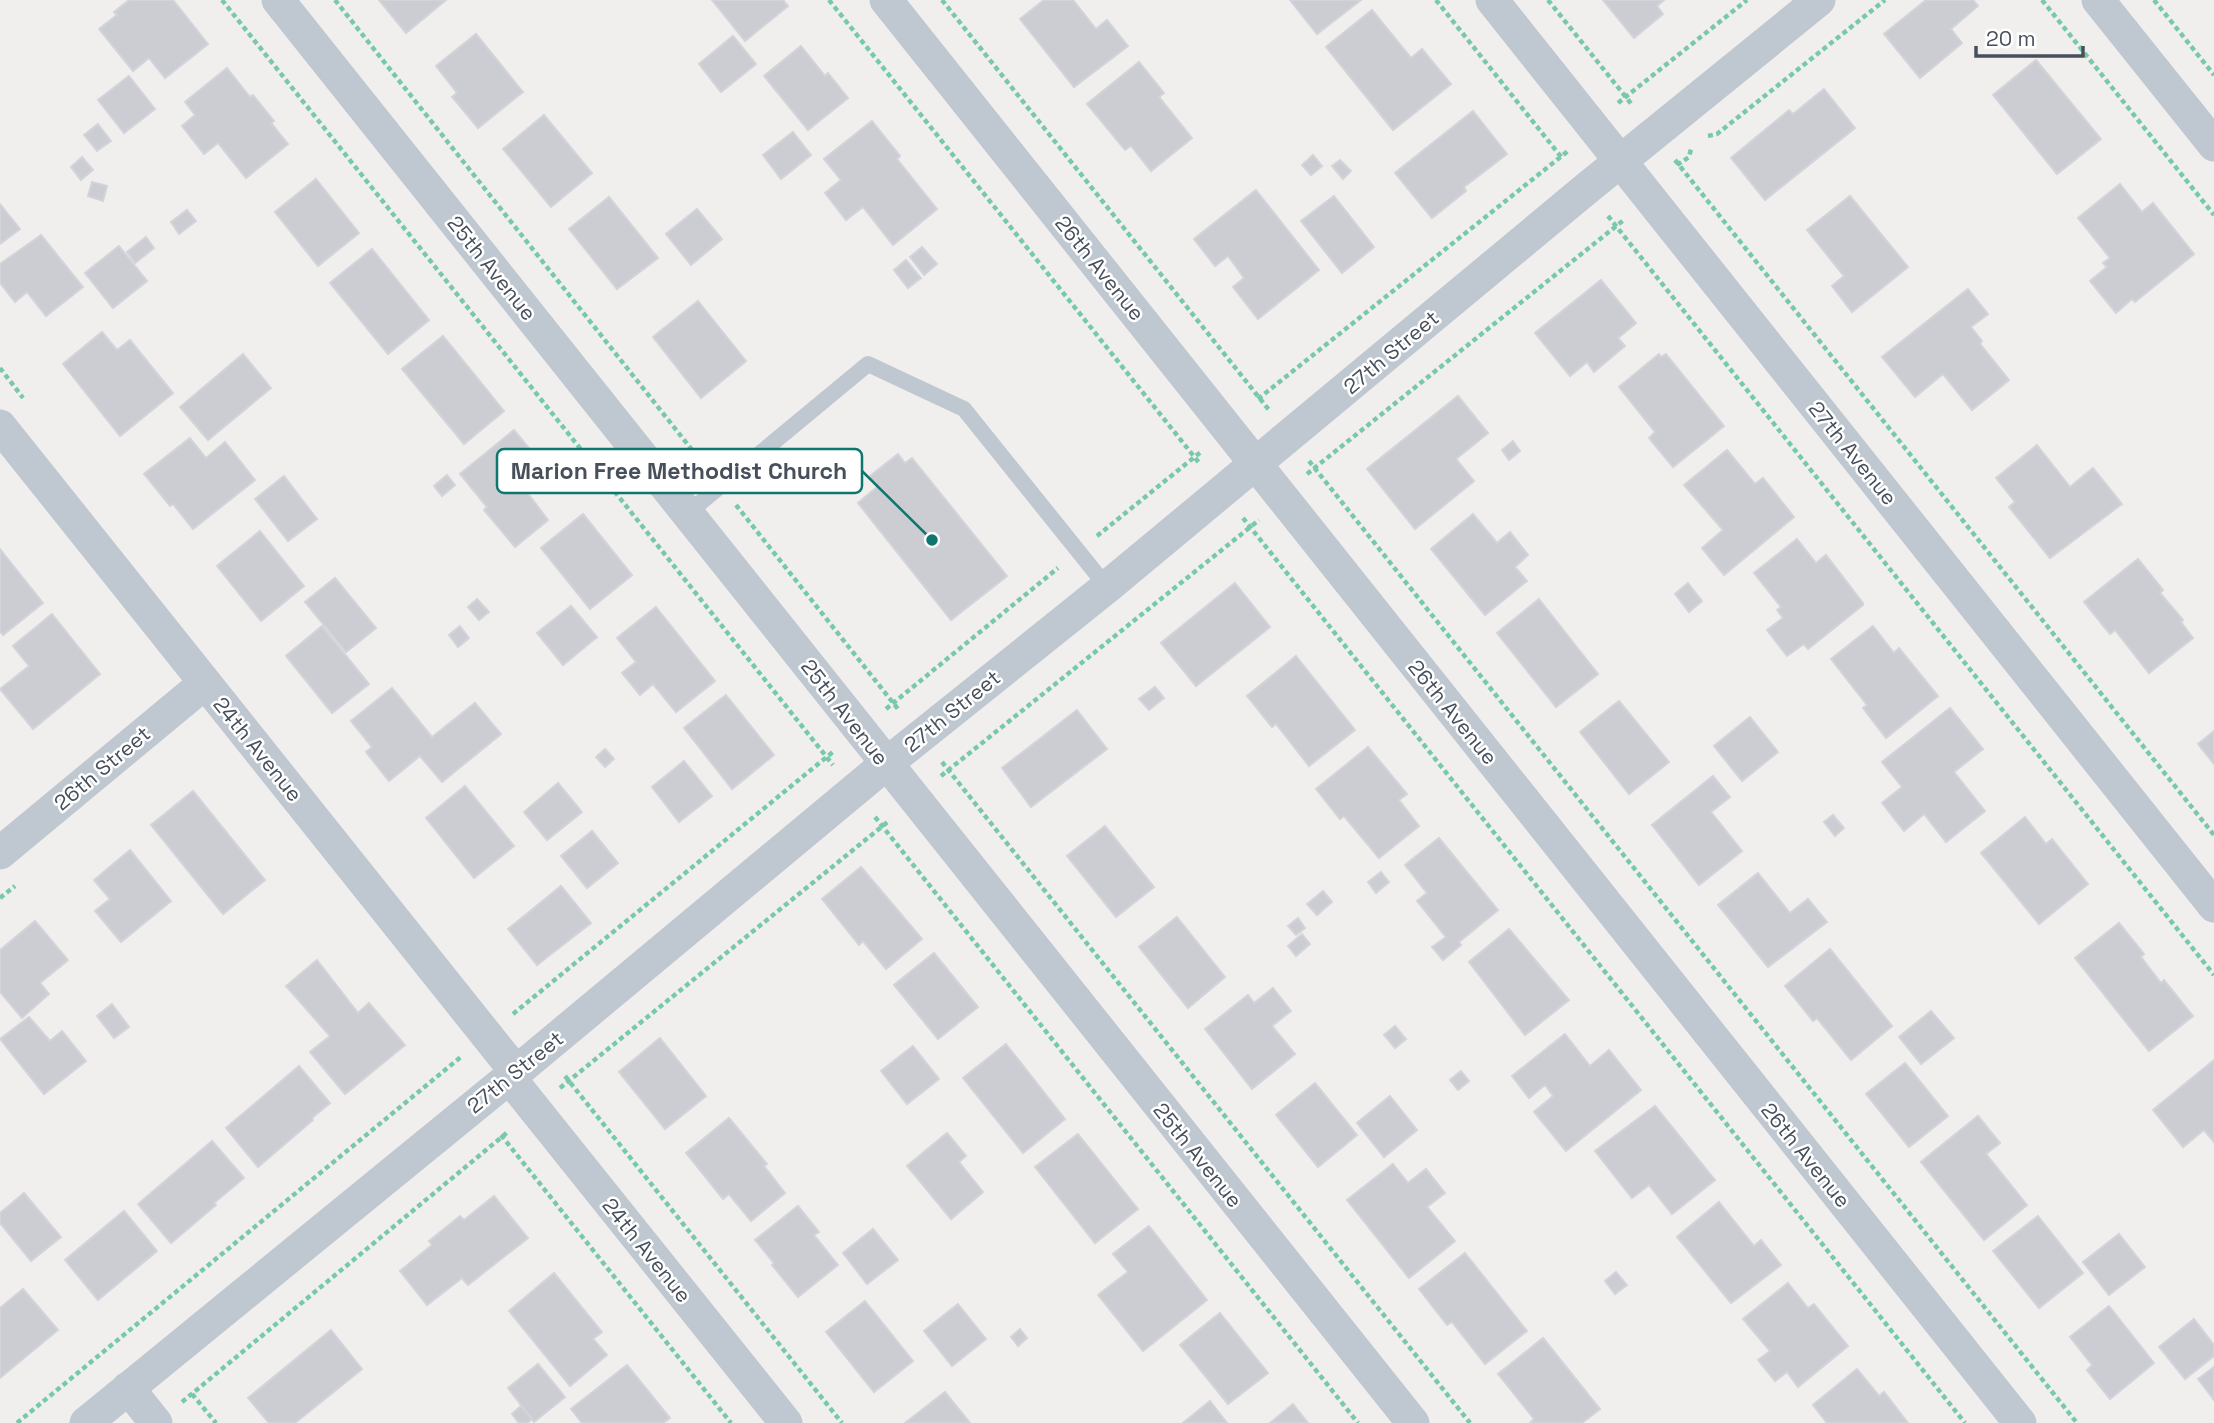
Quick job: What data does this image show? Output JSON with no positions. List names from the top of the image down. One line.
{"streets":{"street":["25th Avenue","26th Avenue","27th Street","27th Avenue","24th Avenue","26th Street"]},"crossings":[["25th Avenue","27th Street"],["26th Avenue","27th Street"],["27th Street","27th Avenue"],["27th Street","24th Avenue"],["24th Avenue","26th Street"]],"places":["Marion Free Methodist Church"],"scale_bar":"20 m"}
